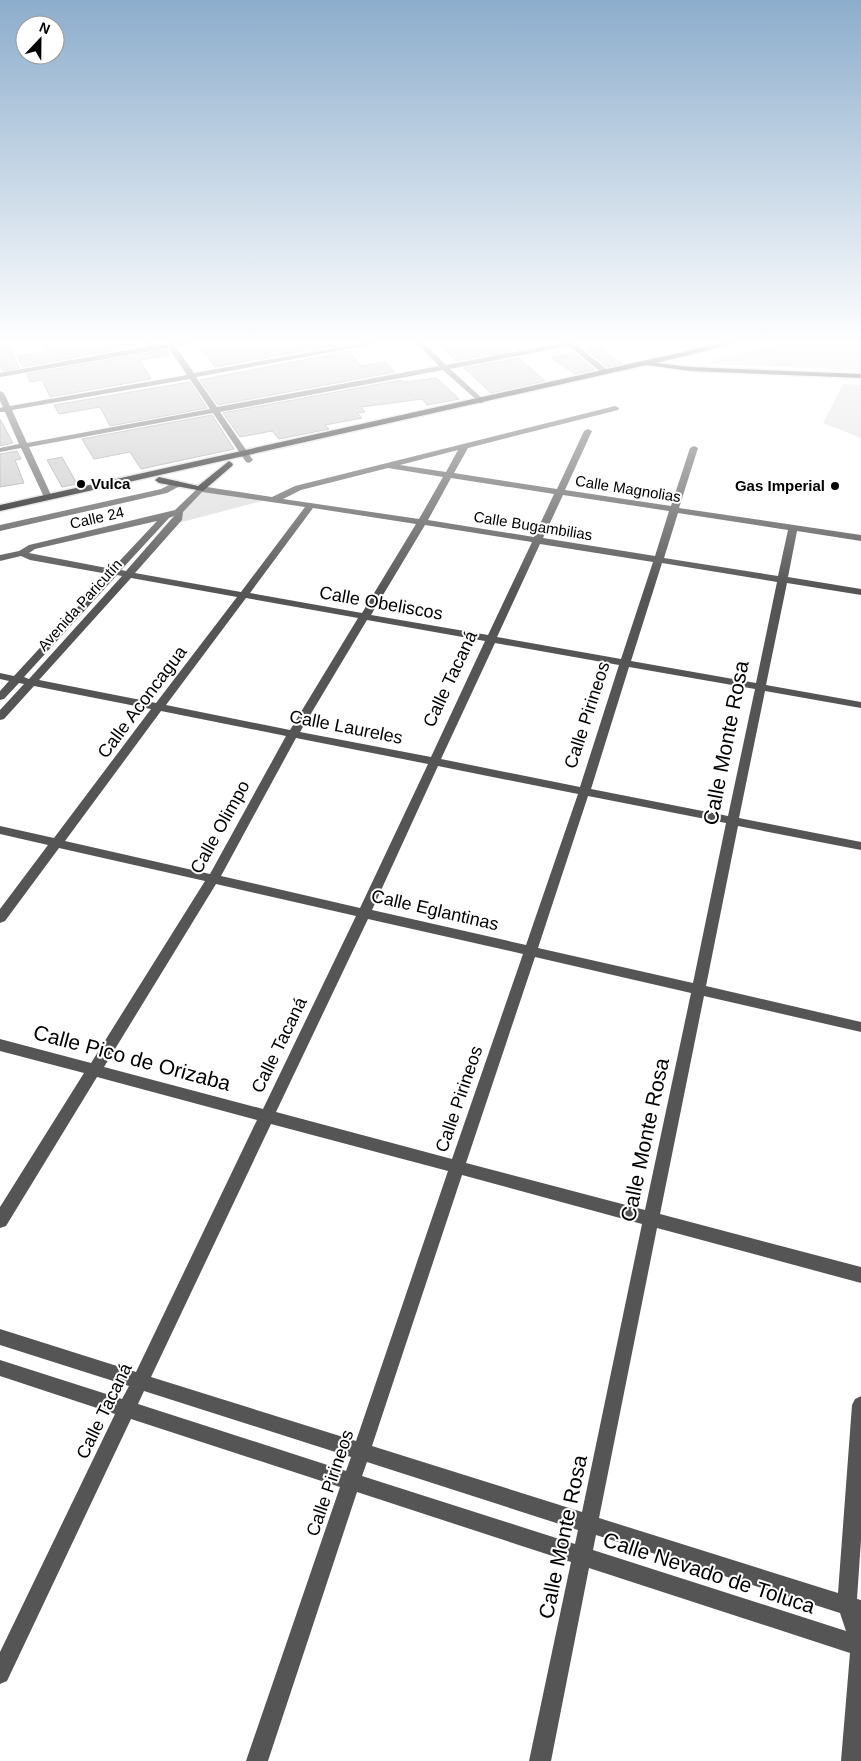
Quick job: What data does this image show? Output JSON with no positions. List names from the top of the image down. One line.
{"streets":{"street":["Calle Magnolias","Calle 24","Calle Bugambilias","Calle Obeliscos","Avenida Paricutín","Calle Tacaná","Calle Aconcagua","Calle Pirineos","Calle Laureles","Calle Monte Rosa","Calle Olimpo","Calle Eglantinas","Calle Pico de Orizaba","Calle Nevado de Toluca"]},"crossings":[["Calle Magnolias","Calle Tacaná"],["Calle Magnolias","Calle Pirineos"],["Calle Magnolias","Calle Monte Rosa"],["Calle Magnolias","Calle Olimpo"],["Calle 24","Calle Obeliscos"],["Calle 24","Avenida Paricutín"],["Calle Bugambilias","Avenida Paricutín"],["Calle Bugambilias","Calle Tacaná"],["Calle Bugambilias","Calle Aconcagua"],["Calle Bugambilias","Calle Pirineos"],["Calle Bugambilias","Calle Monte Rosa"],["Calle Bugambilias","Calle Olimpo"],["Calle Obeliscos","Avenida Paricutín"],["Calle Obeliscos","Calle Tacaná"],["Calle Obeliscos","Calle Aconcagua"],["Calle Obeliscos","Calle Pirineos"],["Calle Obeliscos","Calle Monte Rosa"],["Calle Obeliscos","Calle Olimpo"],["Avenida Paricutín","Calle Laureles"],["Calle Tacaná","Calle Laureles"],["Calle Tacaná","Calle Eglantinas"],["Calle Tacaná","Calle Pico de Orizaba"],["Calle Tacaná","Calle Nevado de Toluca"],["Calle Aconcagua","Calle Laureles"],["Calle Aconcagua","Calle Eglantinas"],["Calle Pirineos","Calle Laureles"],["Calle Pirineos","Calle Eglantinas"],["Calle Pirineos","Calle Pico de Orizaba"],["Calle Pirineos","Calle Nevado de Toluca"],["Calle Laureles","Calle Monte Rosa"],["Calle Laureles","Calle Olimpo"],["Calle Monte Rosa","Calle Eglantinas"],["Calle Monte Rosa","Calle Pico de Orizaba"],["Calle Monte Rosa","Calle Nevado de Toluca"],["Calle Olimpo","Calle Eglantinas"],["Calle Olimpo","Calle Pico de Orizaba"]],"places":["Vulca","Gas Imperial"],"north":"top"}
